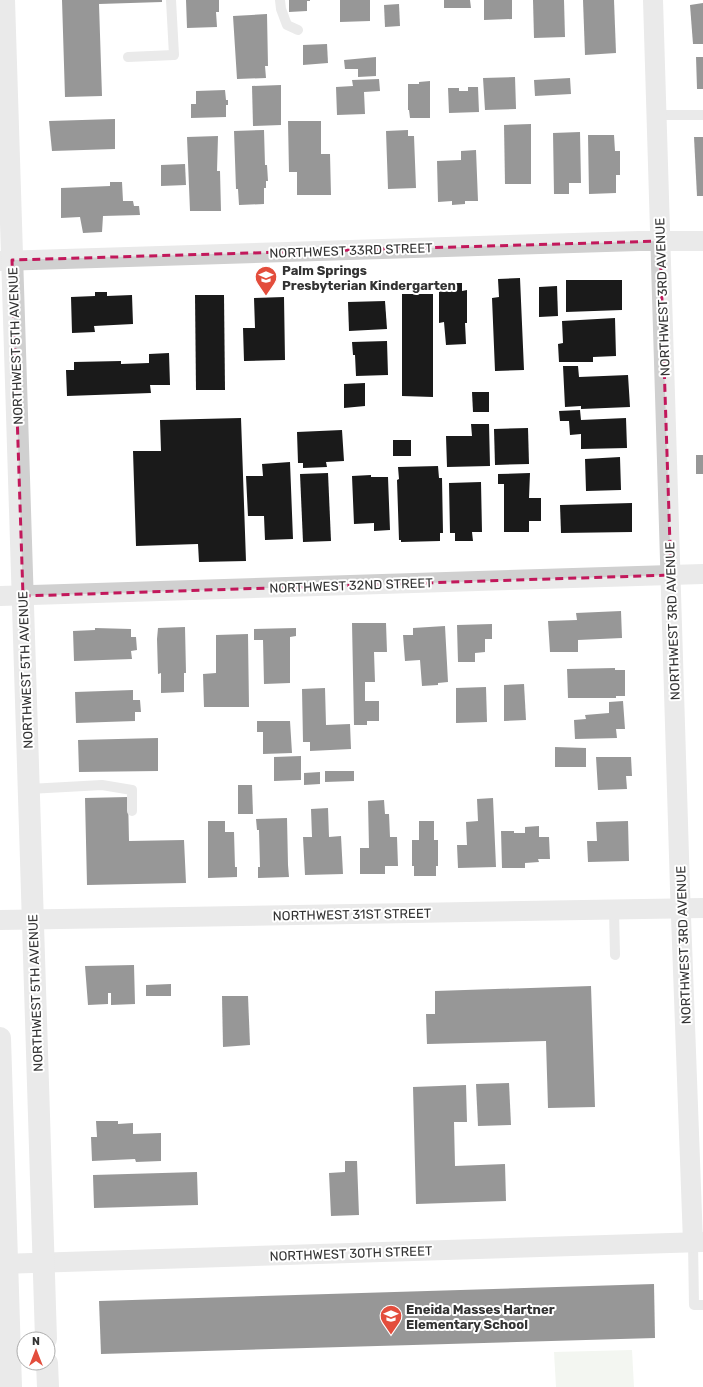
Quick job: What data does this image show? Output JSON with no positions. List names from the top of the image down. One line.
{"streets":{"street":["NORTHWEST 33RD STREET","NORTHWEST 3RD AVENUE","NORTHWEST 5TH AVENUE","NORTHWEST 32ND STREET","NORTHWEST 31ST STREET","NORTHWEST 30TH STREET"]},"crossings":[["NORTHWEST 33RD STREET","NORTHWEST 3RD AVENUE"],["NORTHWEST 33RD STREET","NORTHWEST 5TH AVENUE"],["NORTHWEST 3RD AVENUE","NORTHWEST 32ND STREET"],["NORTHWEST 3RD AVENUE","NORTHWEST 31ST STREET"],["NORTHWEST 3RD AVENUE","NORTHWEST 30TH STREET"],["NORTHWEST 5TH AVENUE","NORTHWEST 32ND STREET"],["NORTHWEST 5TH AVENUE","NORTHWEST 31ST STREET"],["NORTHWEST 5TH AVENUE","NORTHWEST 30TH STREET"]],"places":{"school or university":["Palm Springs Presbyterian Kindergarten","Eneida Masses Hartner Elementary School"]},"north":"top"}
